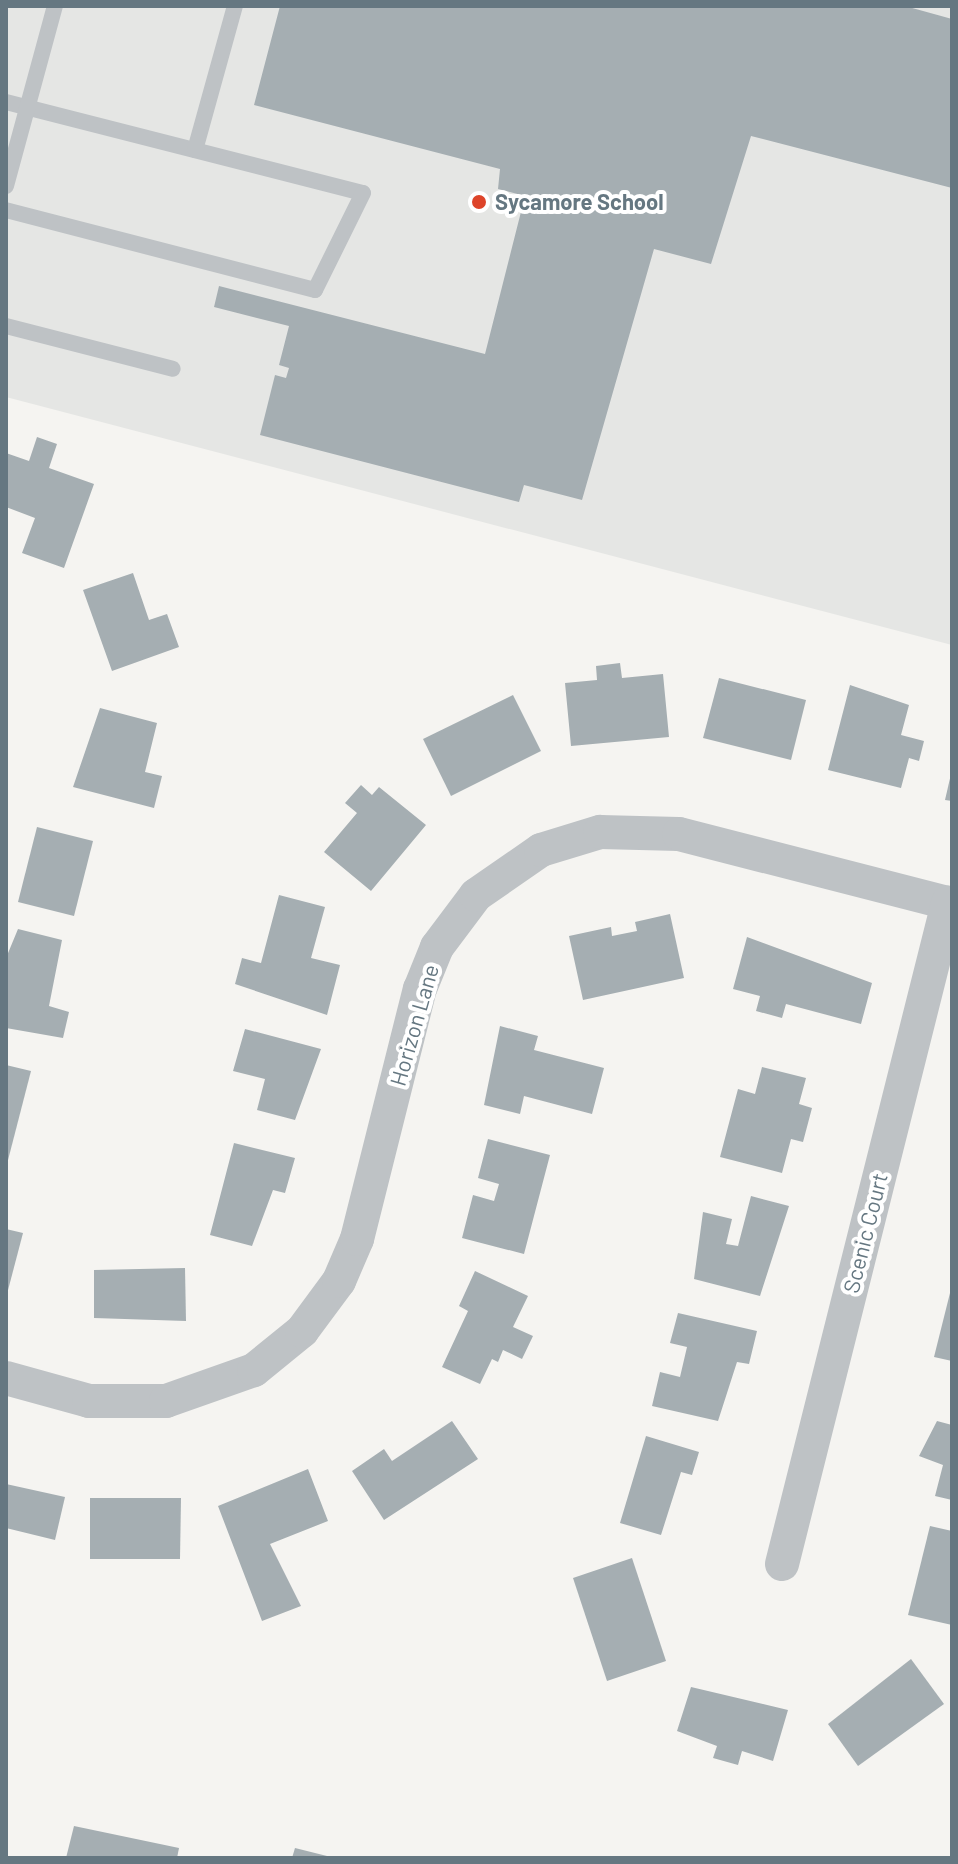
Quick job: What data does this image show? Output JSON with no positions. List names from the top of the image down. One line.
{"streets":{"street":["Horizon Lane","Scenic Court"]},"crossings":[["Horizon Lane","Scenic Court"]],"places":["Sycamore School"]}
